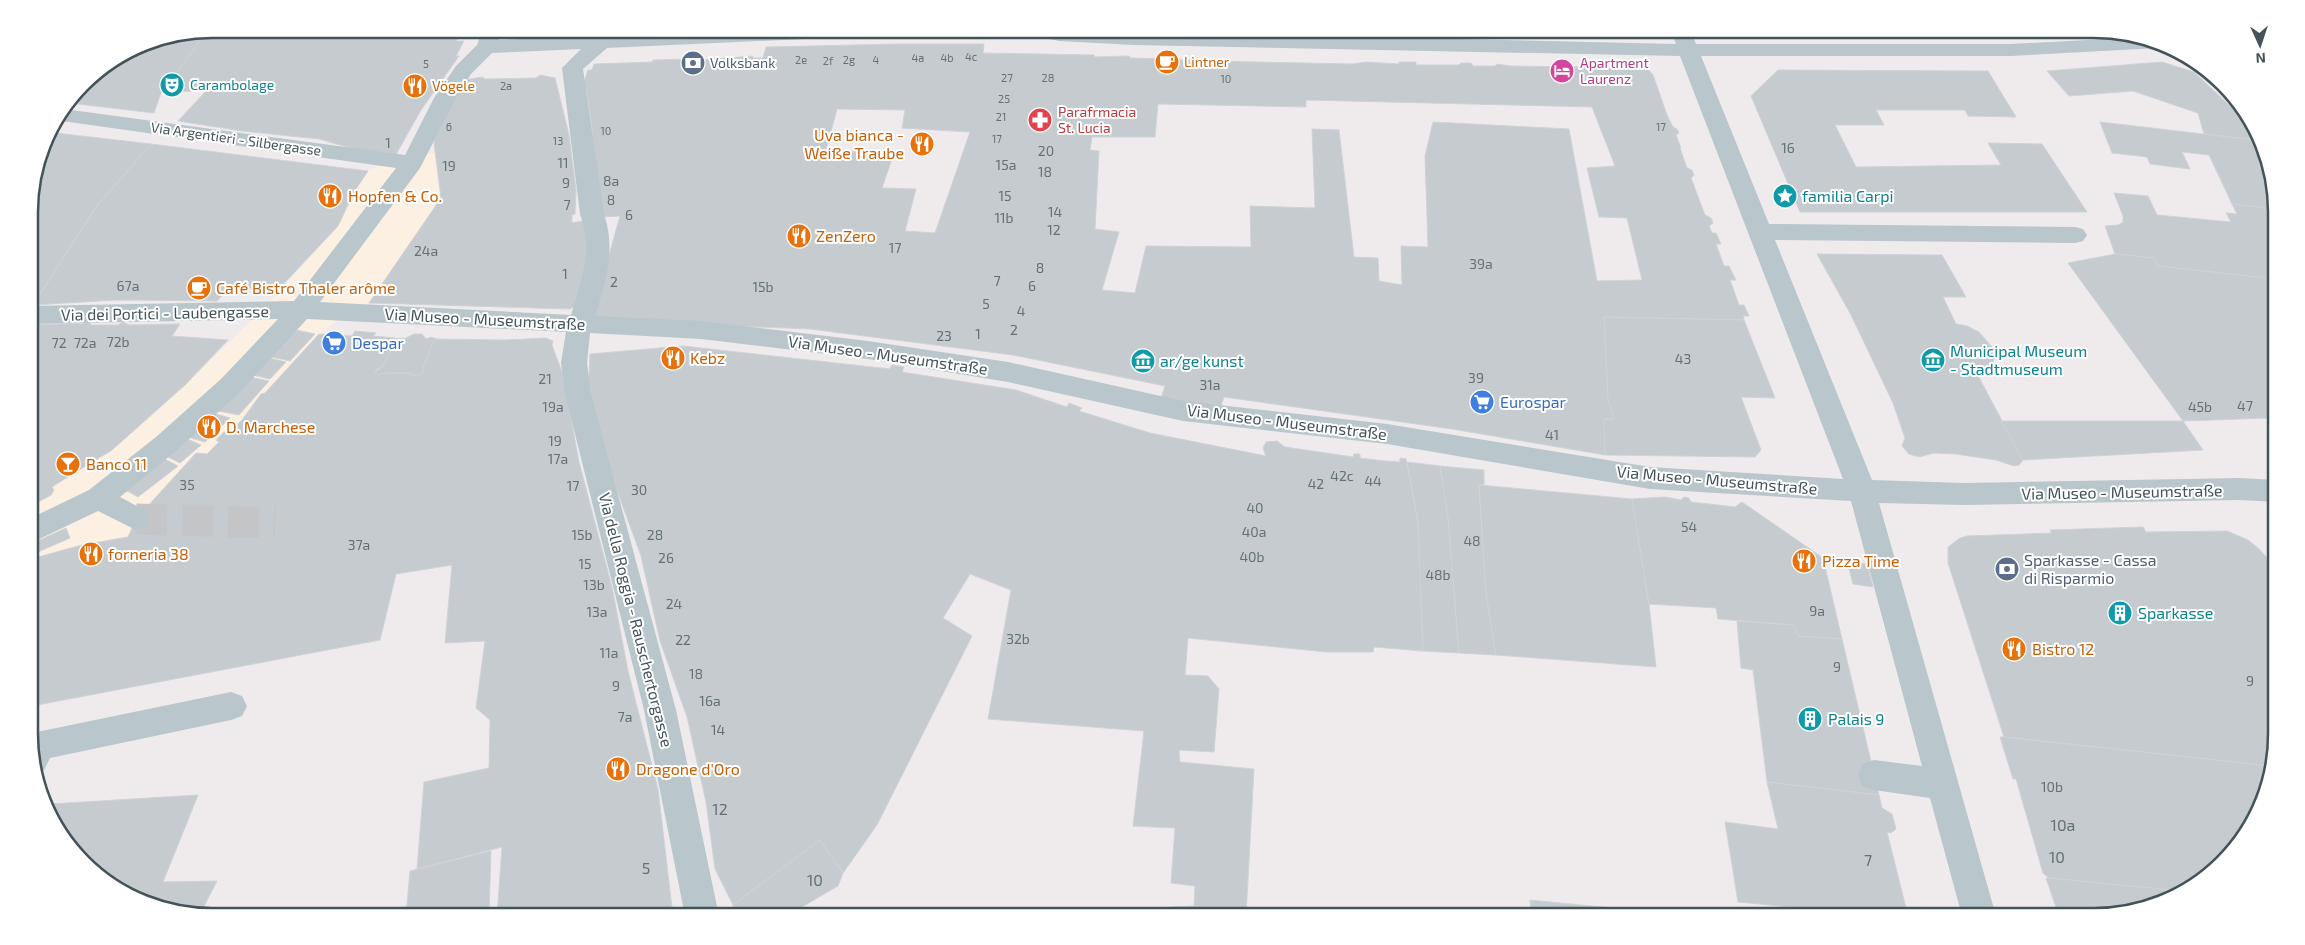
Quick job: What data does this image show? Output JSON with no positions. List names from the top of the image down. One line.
{"streets":{"street":["Via Argentieri - Silbergasse","Via dei Portici - Laubengasse","Via Museo - Museumstraße","Via della Roggia - Rauschertorgasse"]},"crossings":[["Via dei Portici - Laubengasse","Via Museo - Museumstraße"],["Via Museo - Museumstraße","Via della Roggia - Rauschertorgasse"]],"places":{"cafe":["Lintner","Café Bistro Thaler arôme"],"bank":["Volksbank","Sparkasse - Cassa di Risparmio"],"hotel":["Apartment Laurenz"],"theatre":["Carambolage"],"restaurant":["Vögele","Uva bianca - Weiße Traube","Hopfen & Co.","ZenZero","Kebz","D. Marchese","forneria 38","Pizza Time","Bistro 12","Dragone d'Oro"],"pharmacy":["Parafrmacia St. Lucia"],"place":["familia Carpi"],"supermarket":["Despar","Eurospar"],"museum":["Municipal Museum - Stadtmuseum","ar/ge kunst"],"bar":["Banco 11"],"building":["Sparkasse","Palais 9"]},"house_numbers":["4c","4a","4b","2e","2g","4","2f","5","27","28","10","2a","25","21","6","17","10","17","13","1","16","20","11","15a","19","18","8a","9","15","8","7","14","6","11b","12","17","24a","39a","8","1","7","2","67a","6","15b","5","4","2","1","23","72b","72","72a","43","39","21","31a","47","19a","45b","41","19","17a","42c","44","42","35","17","30","40","54","40a","15b","28","48","37a","40b","26","15","48b","13b","24","9a","13a","32b","22","11a","9","18","9","9","16a","7a","14","10b","12","10a","10","7","5","10"],"north":"bottom"}
